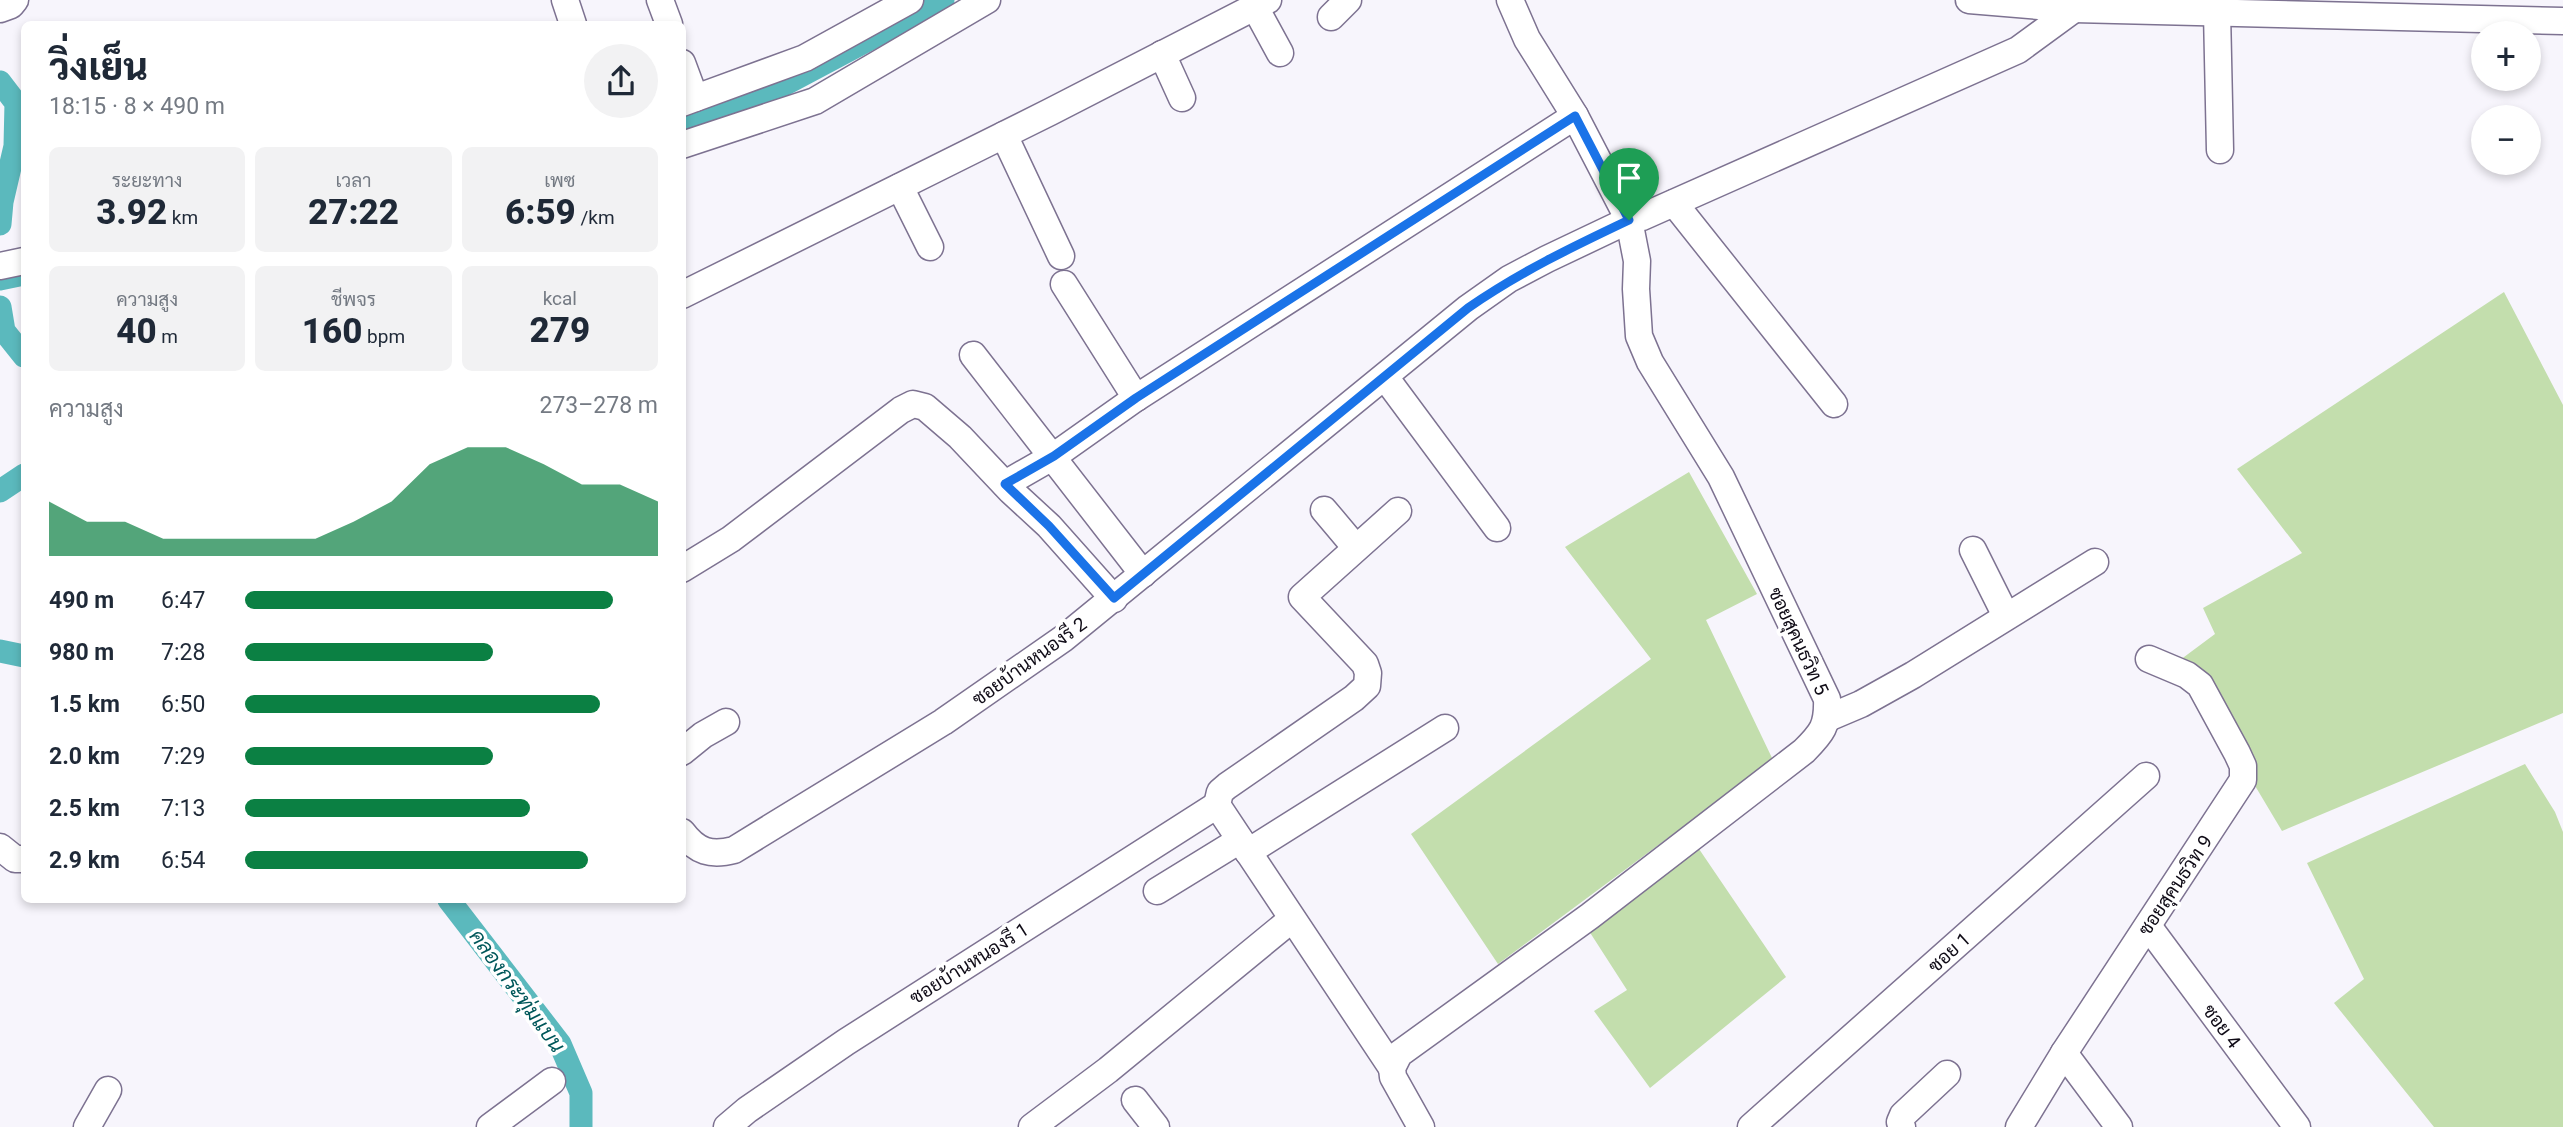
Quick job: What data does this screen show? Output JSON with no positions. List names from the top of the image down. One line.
{"streets":{"street":["ซอยสุคนธวิท 5","ซอยบ้านหนองรี 2","ซอยสุคนธวิท 9","ซอย 1","ซอยบ้านหนองรี 1","ซอย 4"]},"crossings":[["ซอยสุคนธวิท 5","ซอยบ้านหนองรี 2"],["ซอยสุคนธวิท 9","ซอย 4"]],"water":["คลองกระทุ่มแบน"],"page":{"map_buttons":["+","−"],"heading":["วิ่งเย็น","18:15 · 8 × 490 m"],"stats":[["ระยะทาง","3.92 km"],["เวลา","27:22"],["เพซ","6:59 /km"],["ความสูง","40 m"],["ชีพจร","160 bpm"],["kcal","279"]],"chart":["ความสูง","273–278 m"],"list":[{"name":"490 m","note":"6:47"},{"name":"980 m","note":"7:28"},{"name":"1.5 km","note":"6:50"},{"name":"2.0 km","note":"7:29"},{"name":"2.5 km","note":"7:13"},{"name":"2.9 km","note":"6:54"}]}}
